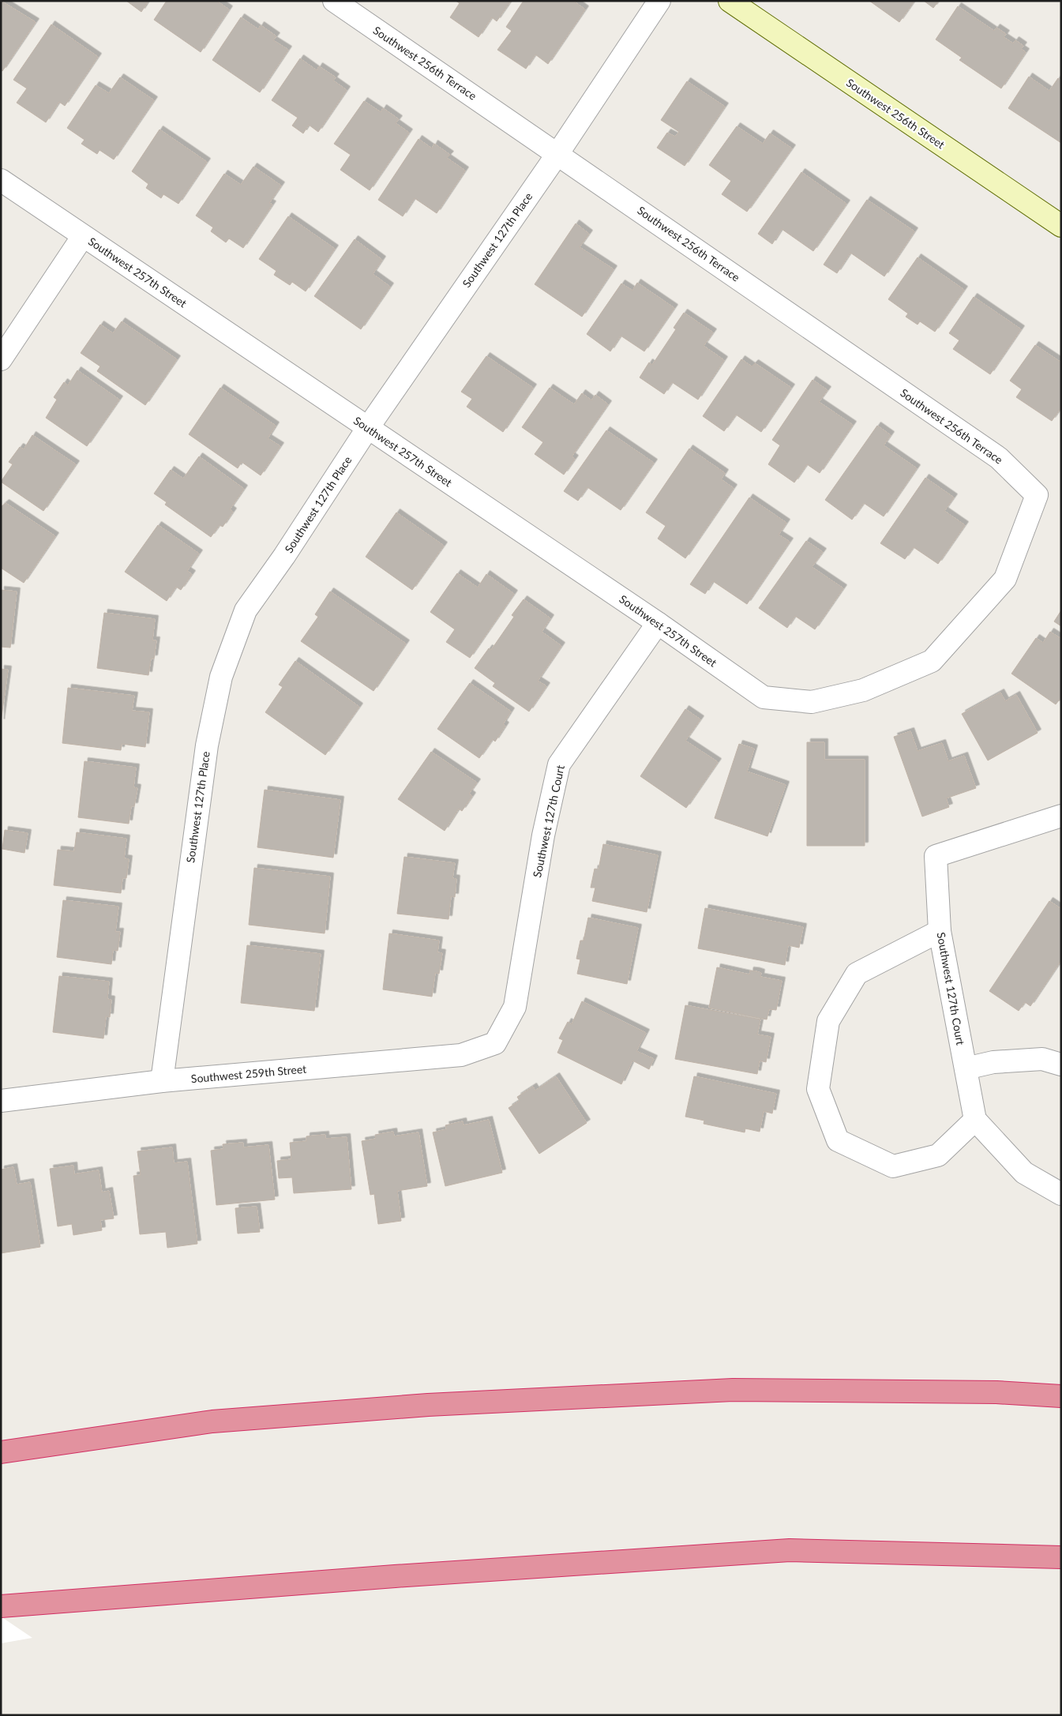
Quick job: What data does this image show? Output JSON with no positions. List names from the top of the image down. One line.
{"streets":{"street":["Southwest 256th Terrace","Southwest 256th Street","Southwest 127th Place","Southwest 257th Street","Southwest 127th Court","Southwest 259th Street"]},"crossings":[["Southwest 256th Terrace","Southwest 127th Place"],["Southwest 256th Terrace","Southwest 257th Street"],["Southwest 127th Place","Southwest 257th Street"],["Southwest 127th Place","Southwest 259th Street"],["Southwest 257th Street","Southwest 127th Court"],["Southwest 127th Court","Southwest 259th Street"]]}
